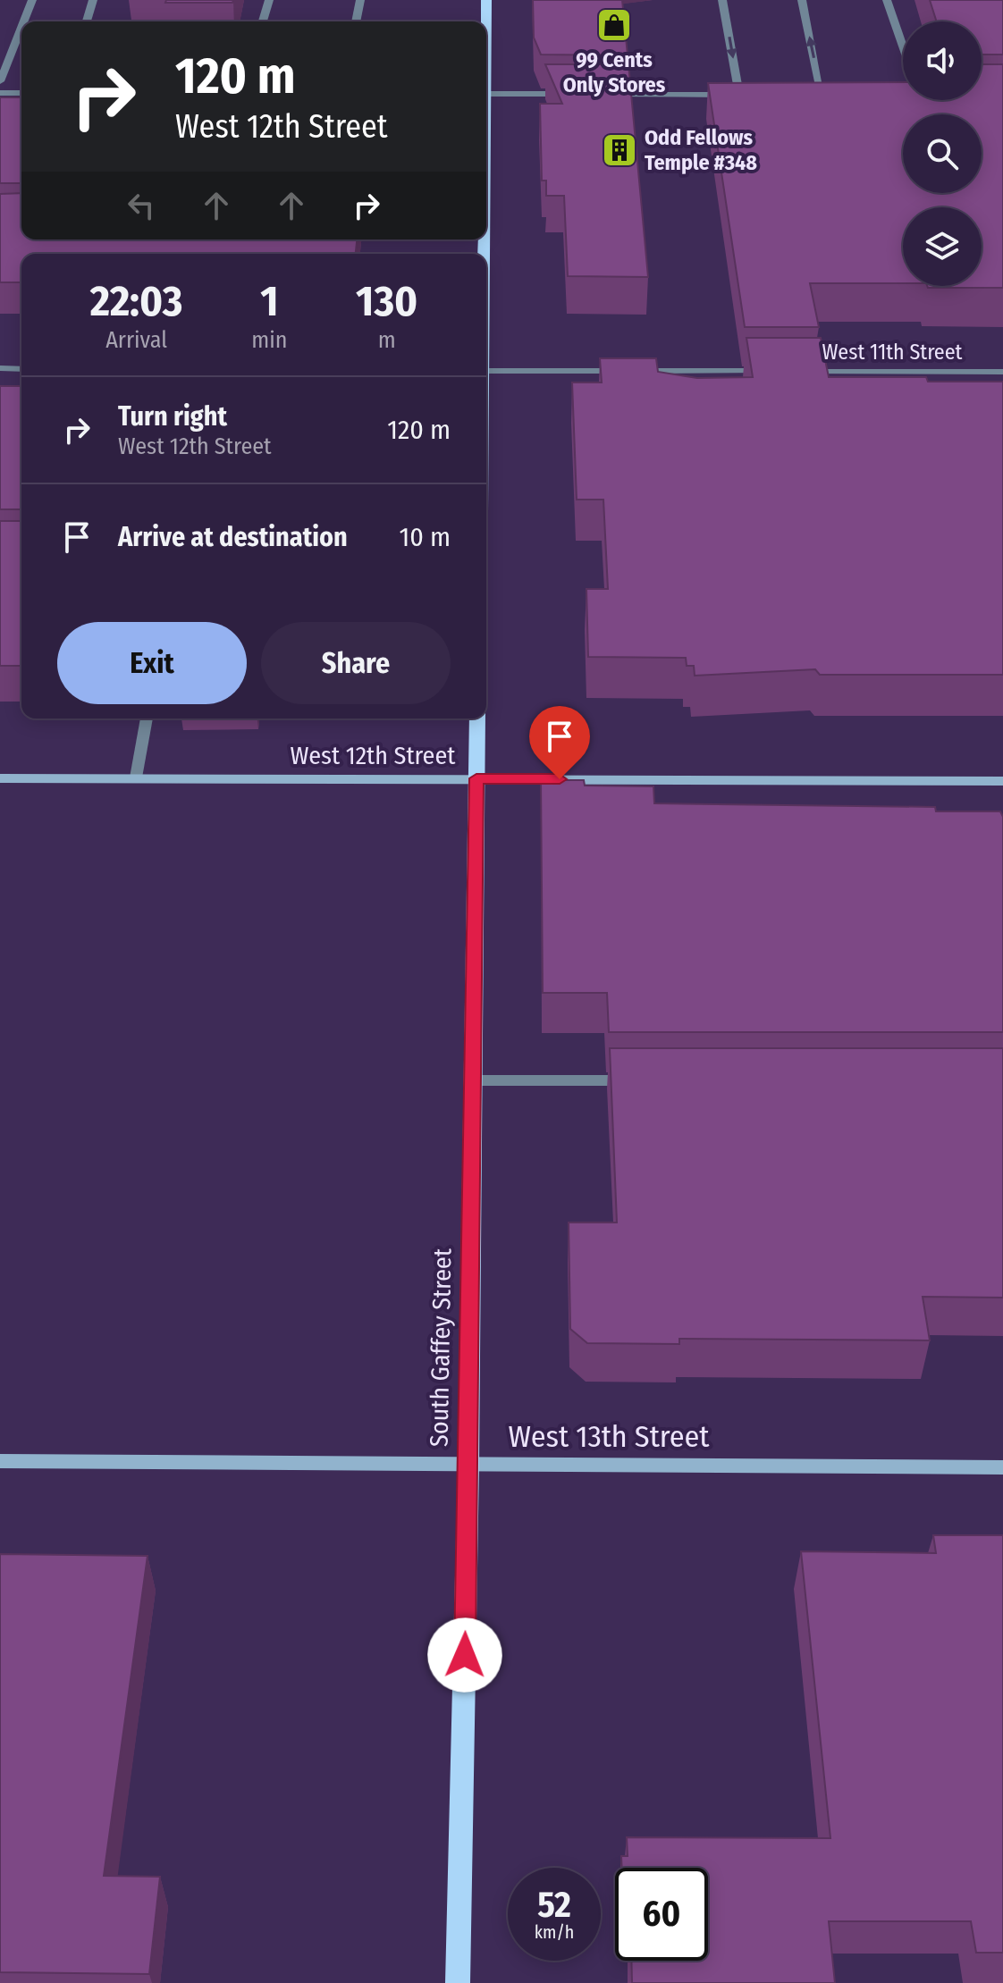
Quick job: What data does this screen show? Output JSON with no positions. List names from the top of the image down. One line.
{"streets":{"main road":["South Gaffey Street"],"street":["West 11th Street","West 12th Street","West 13th Street"]},"crossings":[["West 12th Street","South Gaffey Street"],["South Gaffey Street","West 13th Street"]],"places":{"shop":["99 Cents Only Stores"],"building":["Odd Fellows Temple #348"]},"page":{"turn":["120 m","West 12th Street"],"eta":["22:03","Arrival","1","min","130","m"],"list":[{"name":"Turn right","note":"West 12th Street","value":"120 m"},{"name":"Arrive at destination","value":"10 m"}],"buttons":["Exit","Share"],"speed":"52 km/h","limit":"60"}}
